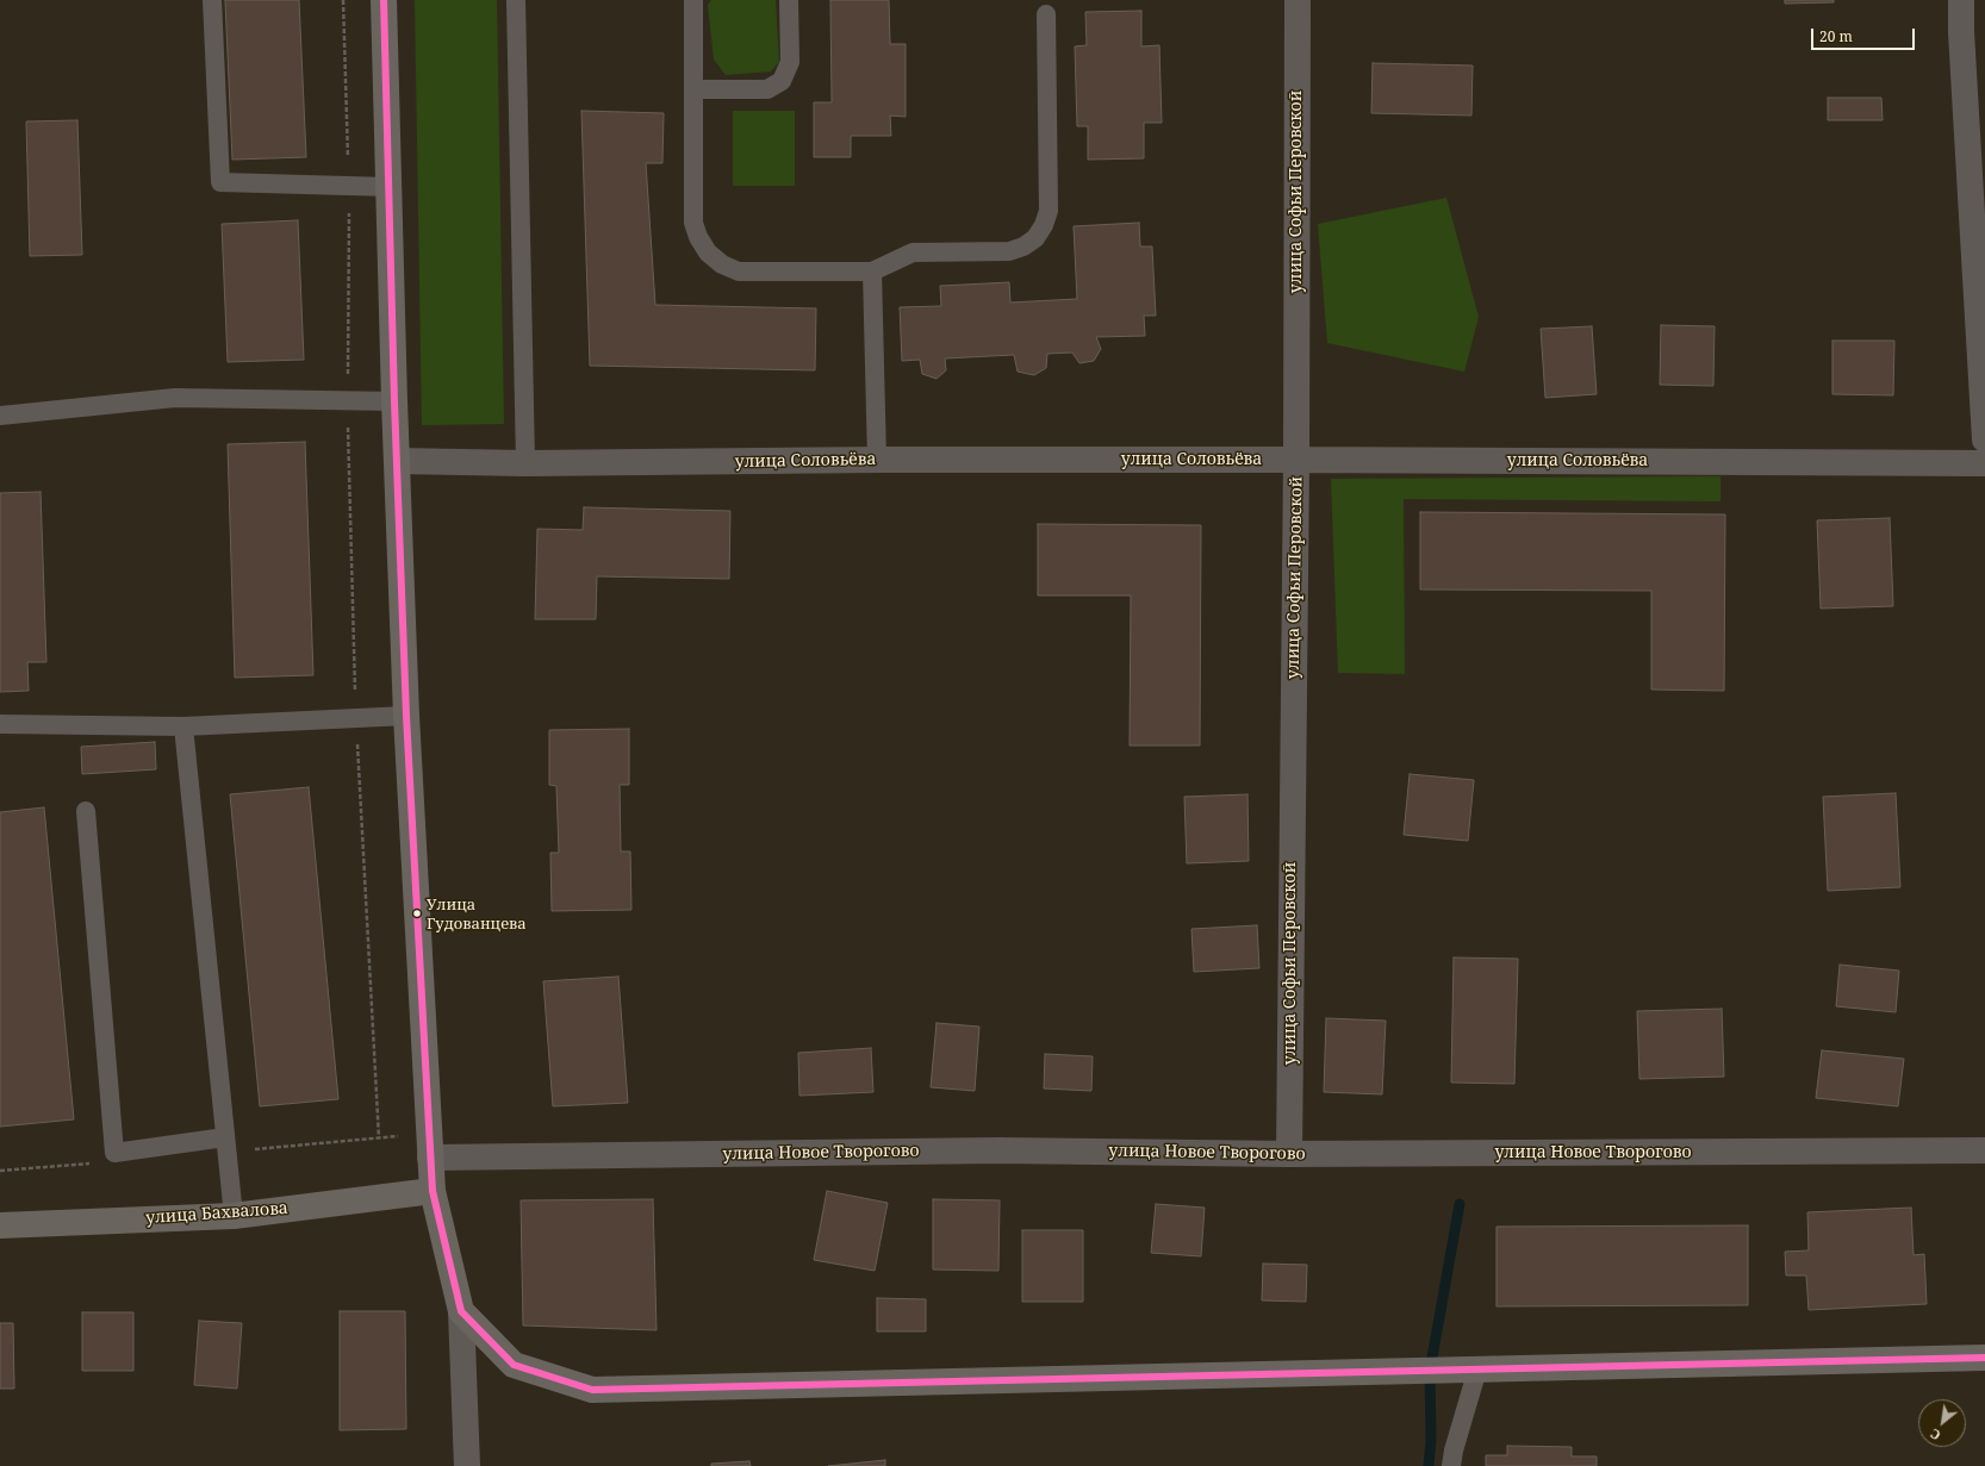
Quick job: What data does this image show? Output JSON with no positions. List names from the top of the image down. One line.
{"streets":{"street":["улица Софьи Перовской","улица Соловьёва","улица Новое Творогово","улица Бахвалова"]},"crossings":[["улица Софьи Перовской","улица Соловьёва"],["улица Софьи Перовской","улица Новое Творогово"]],"places":["Улица Гудованцева"],"scale_bar":"20 m","north":"bottom left"}
